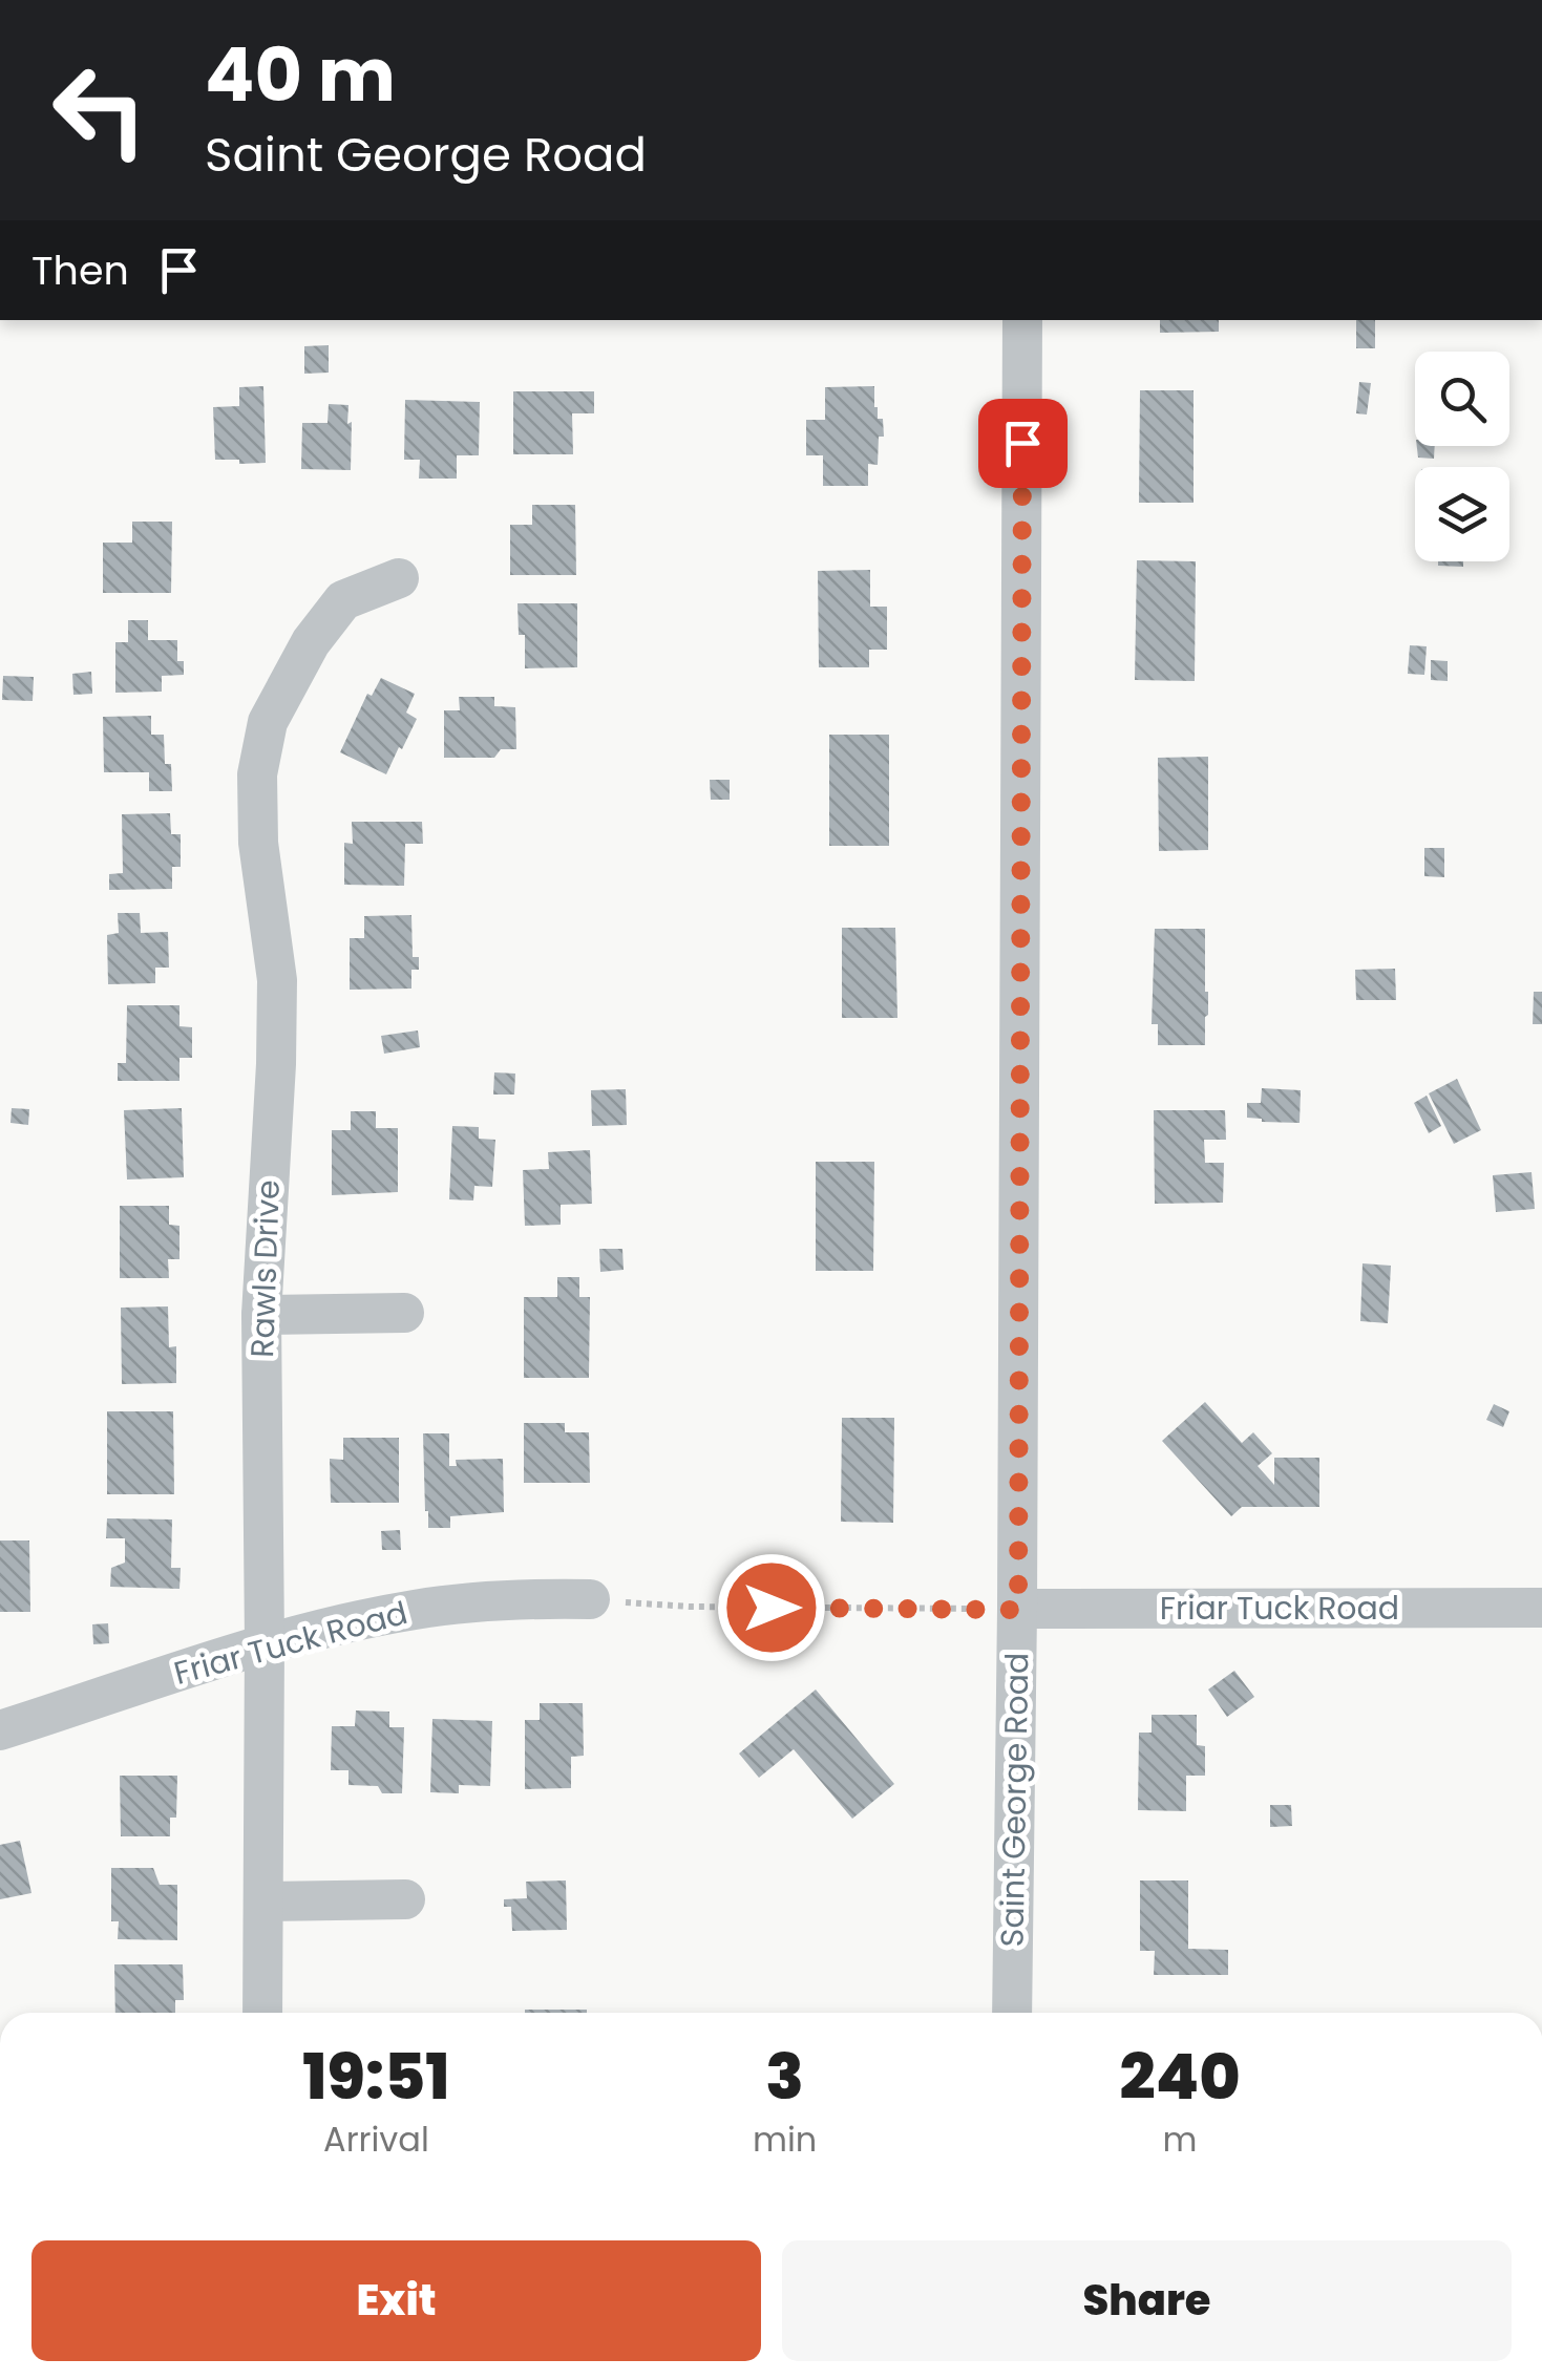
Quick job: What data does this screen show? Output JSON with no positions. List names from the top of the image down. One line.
{"streets":{"street":["Rawls Drive","Friar Tuck Road","Saint George Road"]},"crossings":[["Rawls Drive","Friar Tuck Road"],["Friar Tuck Road","Saint George Road"]],"page":{"turn":["40 m","Saint George Road"],"then":"Then","eta":["19:51","Arrival","3","min","240","m"],"buttons":["Exit","Share"]}}
